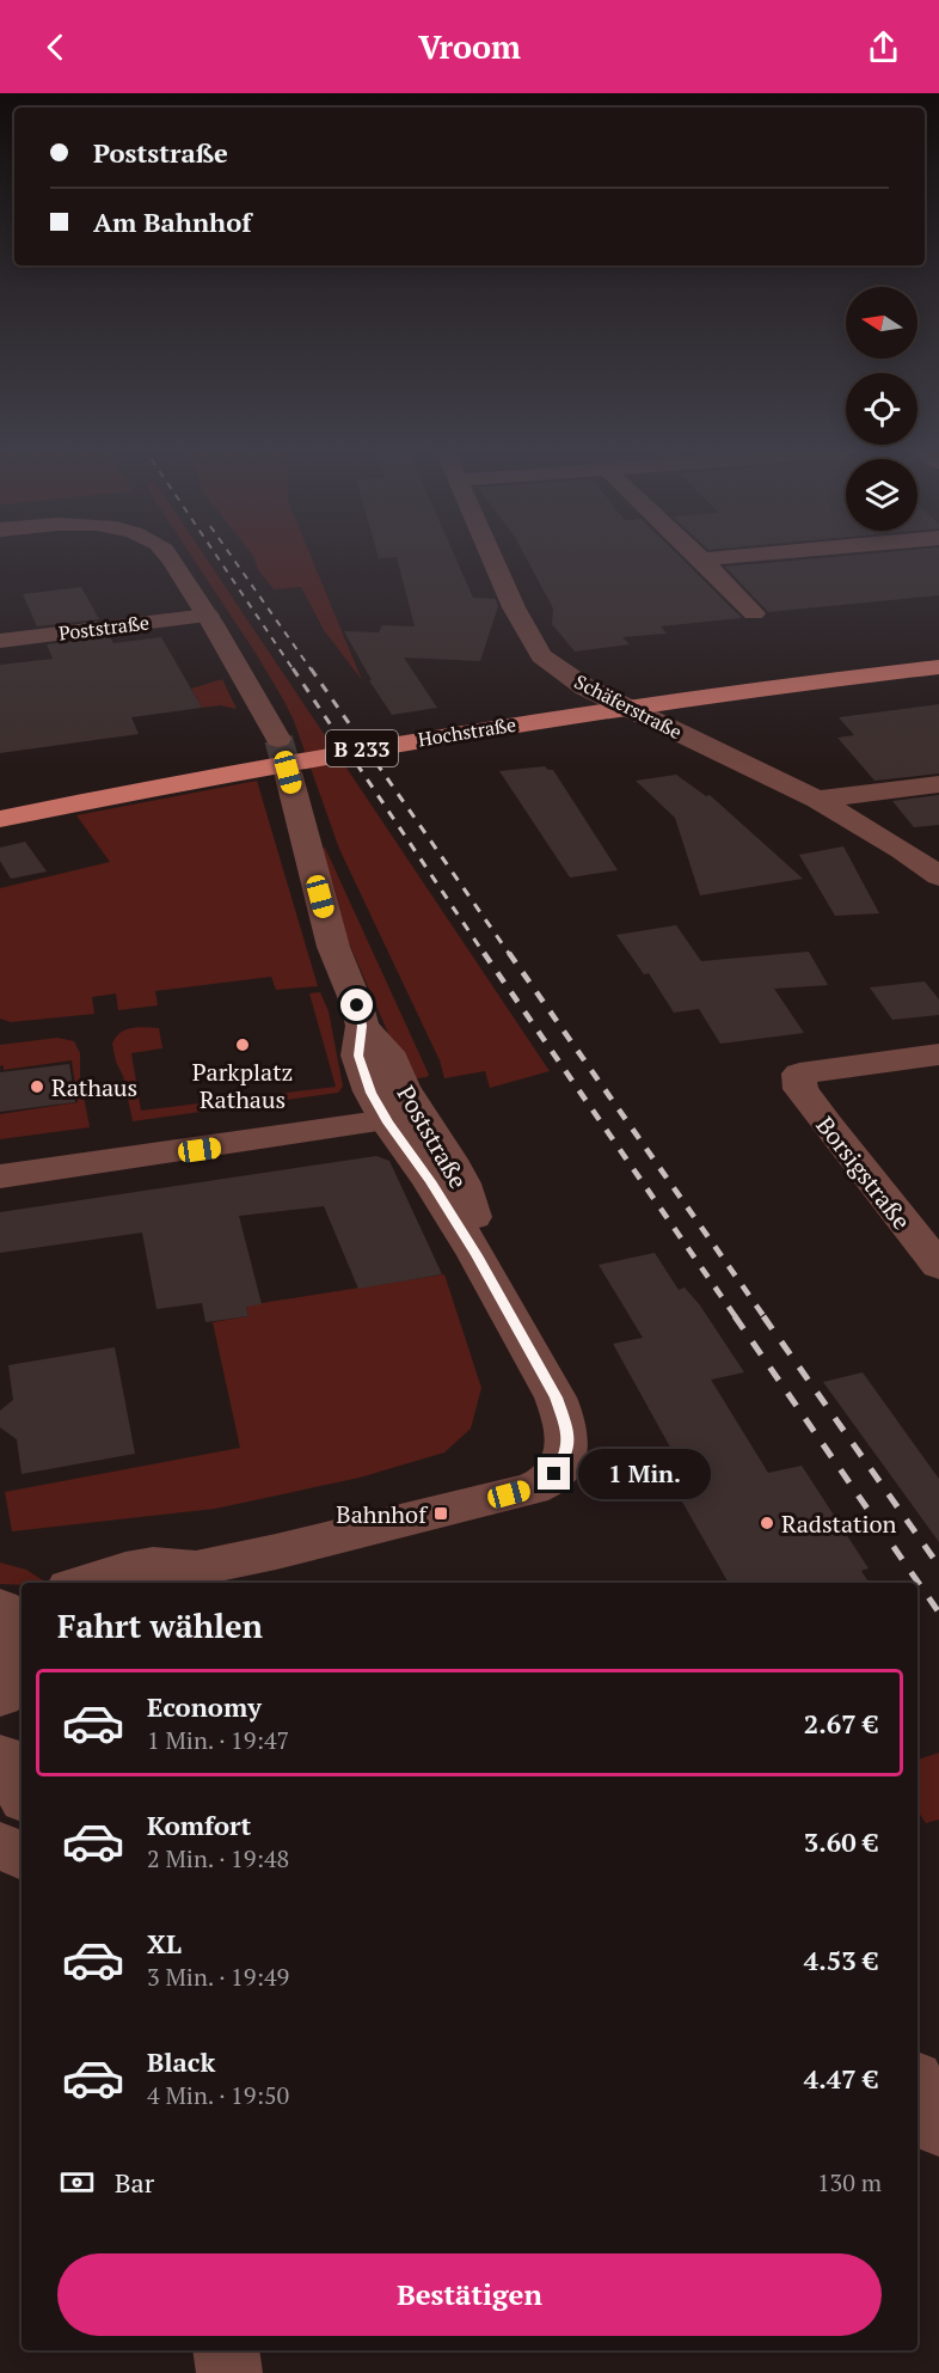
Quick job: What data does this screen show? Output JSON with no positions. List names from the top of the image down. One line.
{"streets":{"main road":["Hochstraße","B 233"],"street":["Poststraße","Schäferstraße","Borsigstraße"]},"places":{"other":["Parkplatz Rathaus","Rathaus","Radstation"],"transit":["Bahnhof"]},"north":"left","page":{"header":"Vroom","banner":["Poststraße","Am Bahnhof"],"bubble":"1 Min.","heading":"Fahrt wählen","list":[{"name":"Economy","note":"1 Min. · 19:47","value":"2.67 €"},{"name":"Komfort","note":"2 Min. · 19:48","value":"3.60 €"},{"name":"XL","note":"3 Min. · 19:49","value":"4.53 €"},{"name":"Black","note":"4 Min. · 19:50","value":"4.47 €"}],"pay":["Bar","130 m"],"buttons":"Bestätigen"}}
